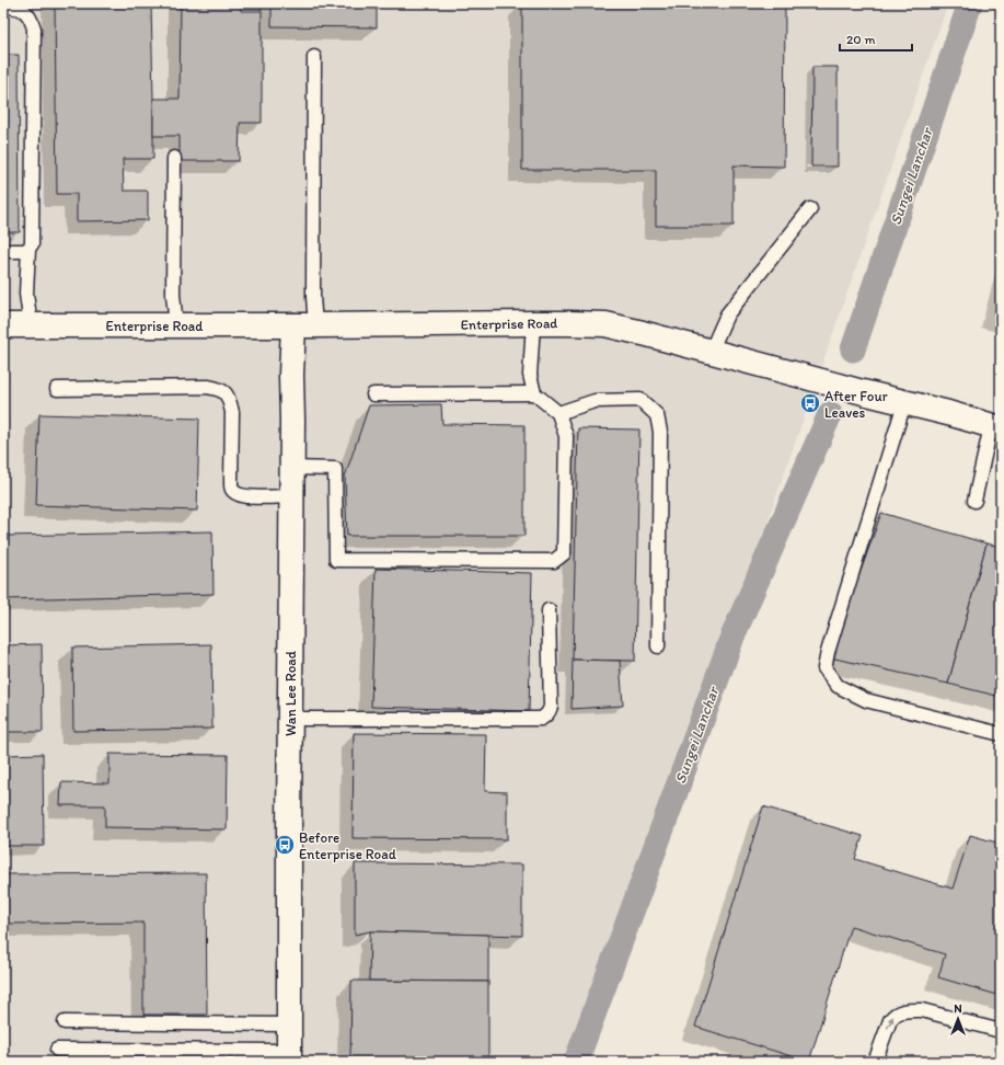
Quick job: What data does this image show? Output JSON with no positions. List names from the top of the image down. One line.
{"streets":{"street":["Enterprise Road","Wan Lee Road"]},"crossings":[["Enterprise Road","Wan Lee Road"]],"water":["Sungei Lanchar"],"places":{"bus stop":["After Four Leaves","Before Enterprise Road"]},"scale_bar":"20 m","north":"top"}
